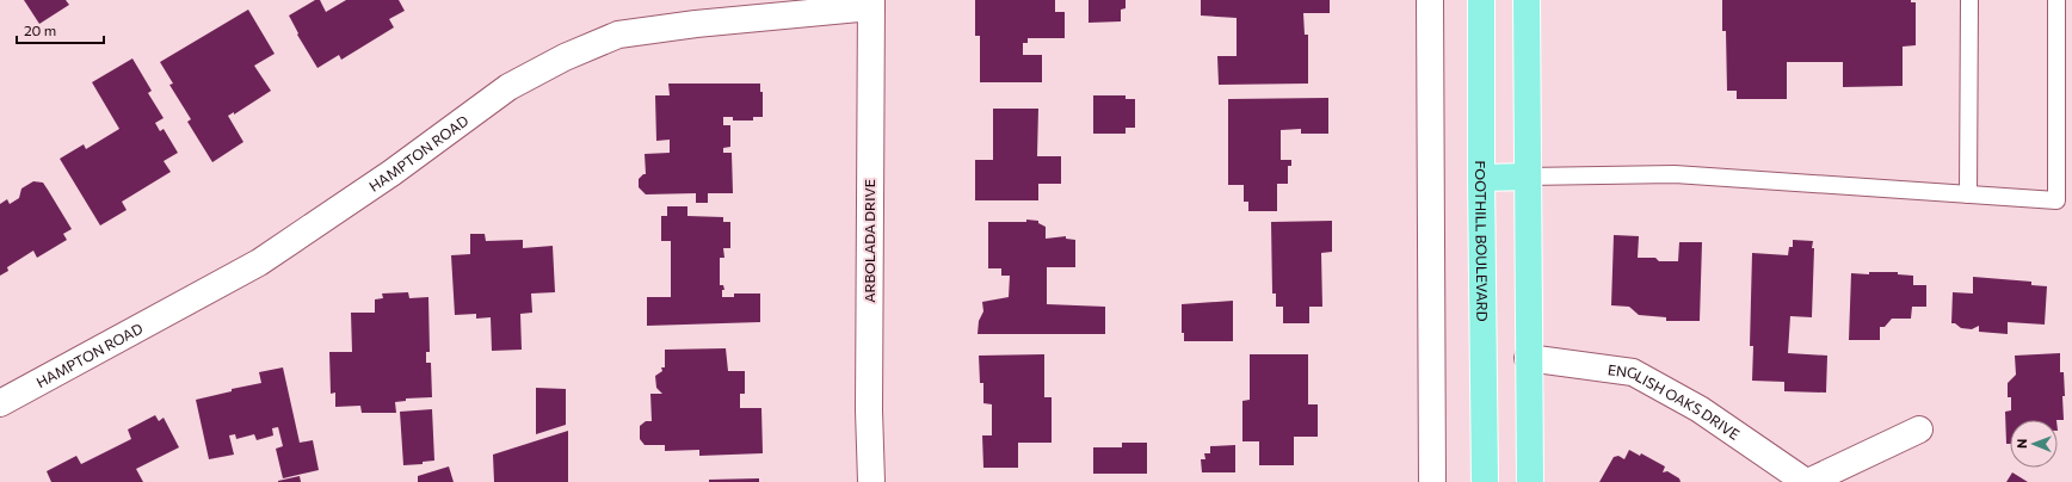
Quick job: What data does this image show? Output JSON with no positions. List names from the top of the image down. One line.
{"streets":{"main road":["FOOTHILL BOULEVARD"],"street":["HAMPTON ROAD","ARBOLADA DRIVE","ENGLISH OAKS DRIVE"]},"crossings":[["HAMPTON ROAD","ARBOLADA DRIVE"]],"scale_bar":"20 m","north":"left"}
